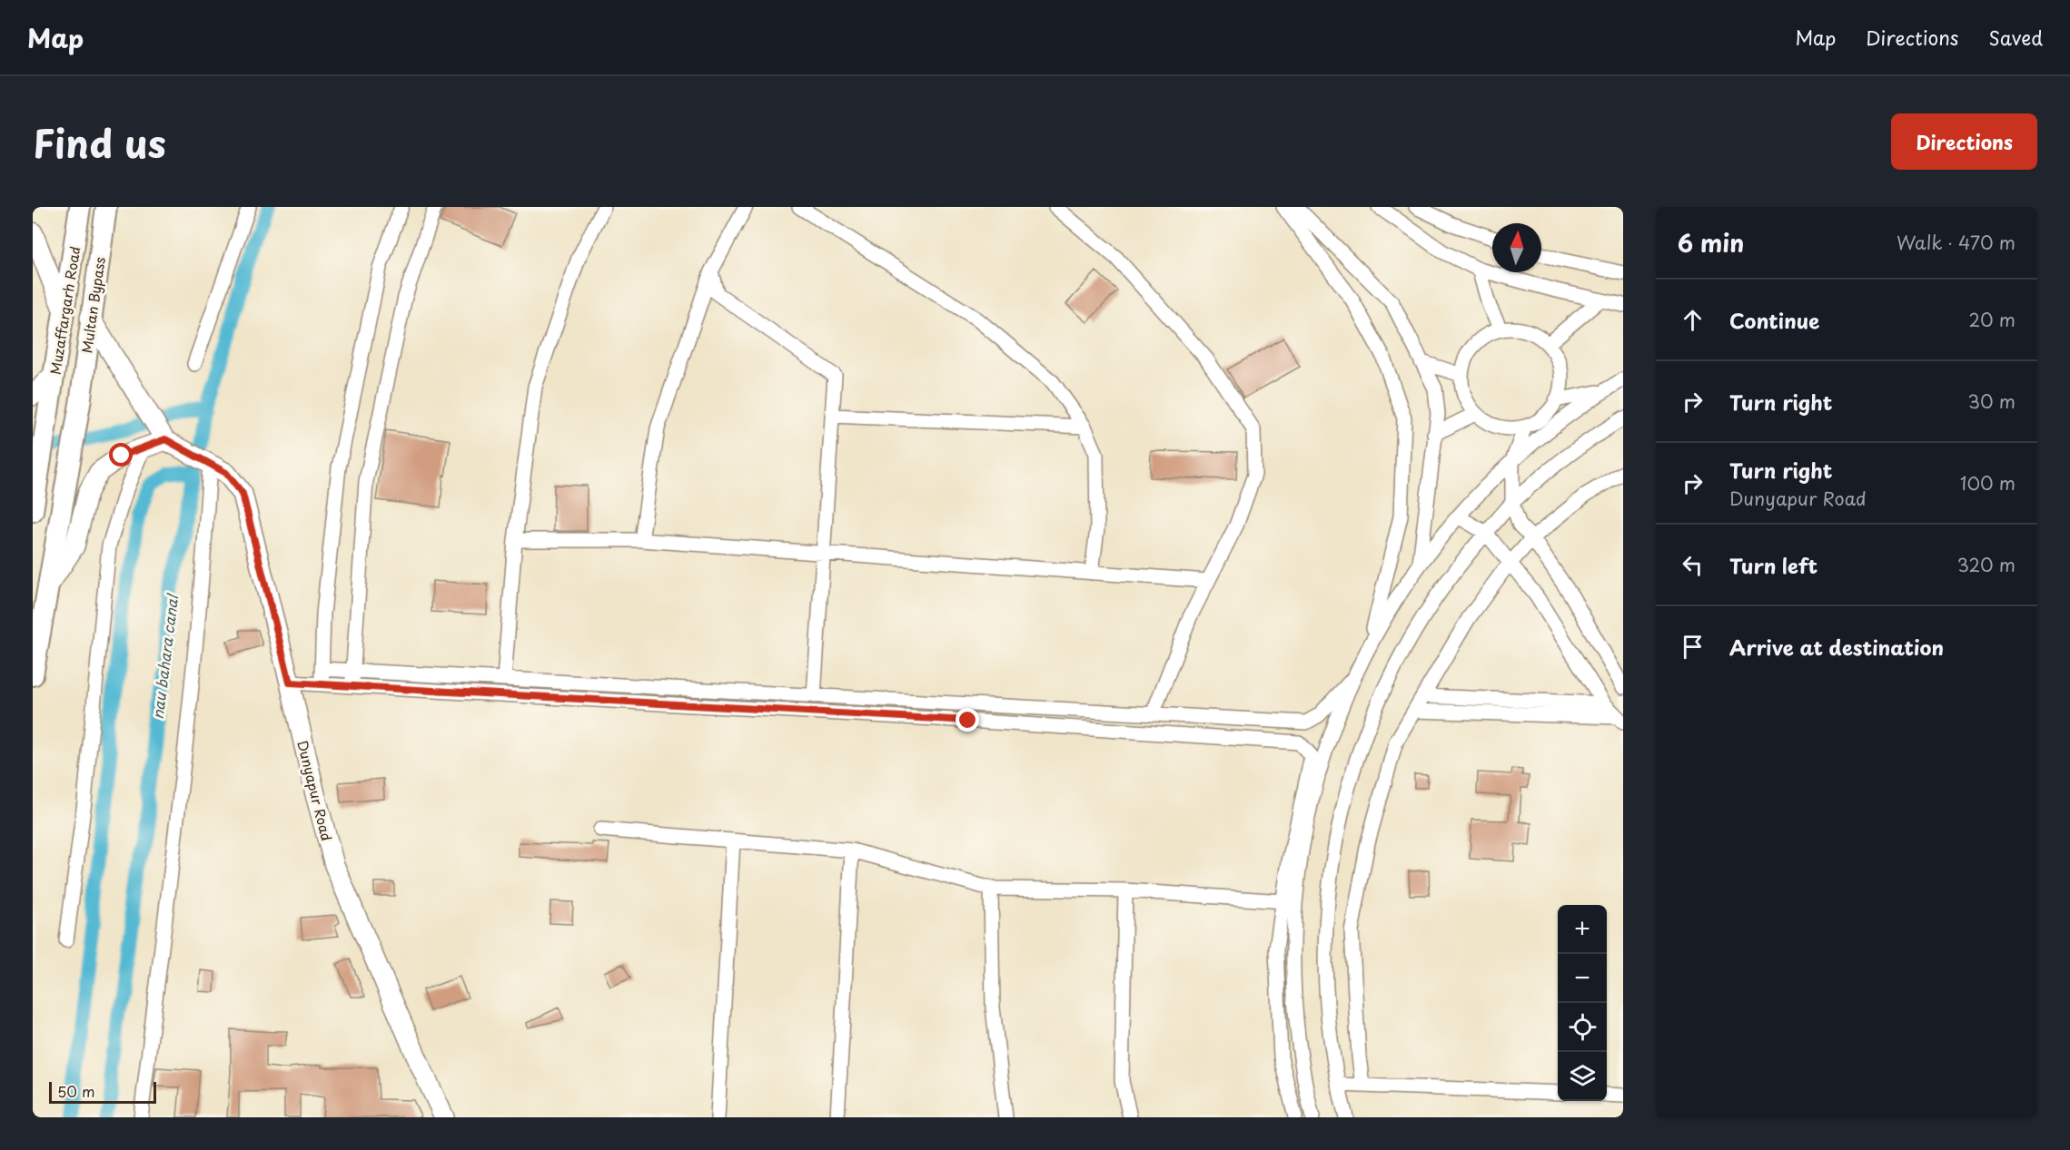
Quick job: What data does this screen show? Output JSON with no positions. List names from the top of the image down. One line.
{"streets":{"main road":["Multan Bypass","Muzaffargarh Road","Dunyapur Road"]},"water":["nau bahara canal"],"scale_bar":"50 m","north":"top","page":{"header":"Map","nav":["Map","Directions","Saved"],"title":"Find us","buttons":"Directions","heading":["6 min","Walk · 470 m"],"list":[["Continue","20 m"],["Turn right","30 m"],["Turn right","Dunyapur Road","100 m"],["Turn left","320 m"],"Arrive at destination"],"map_buttons":["+","−"],"scale":"50 m"}}
